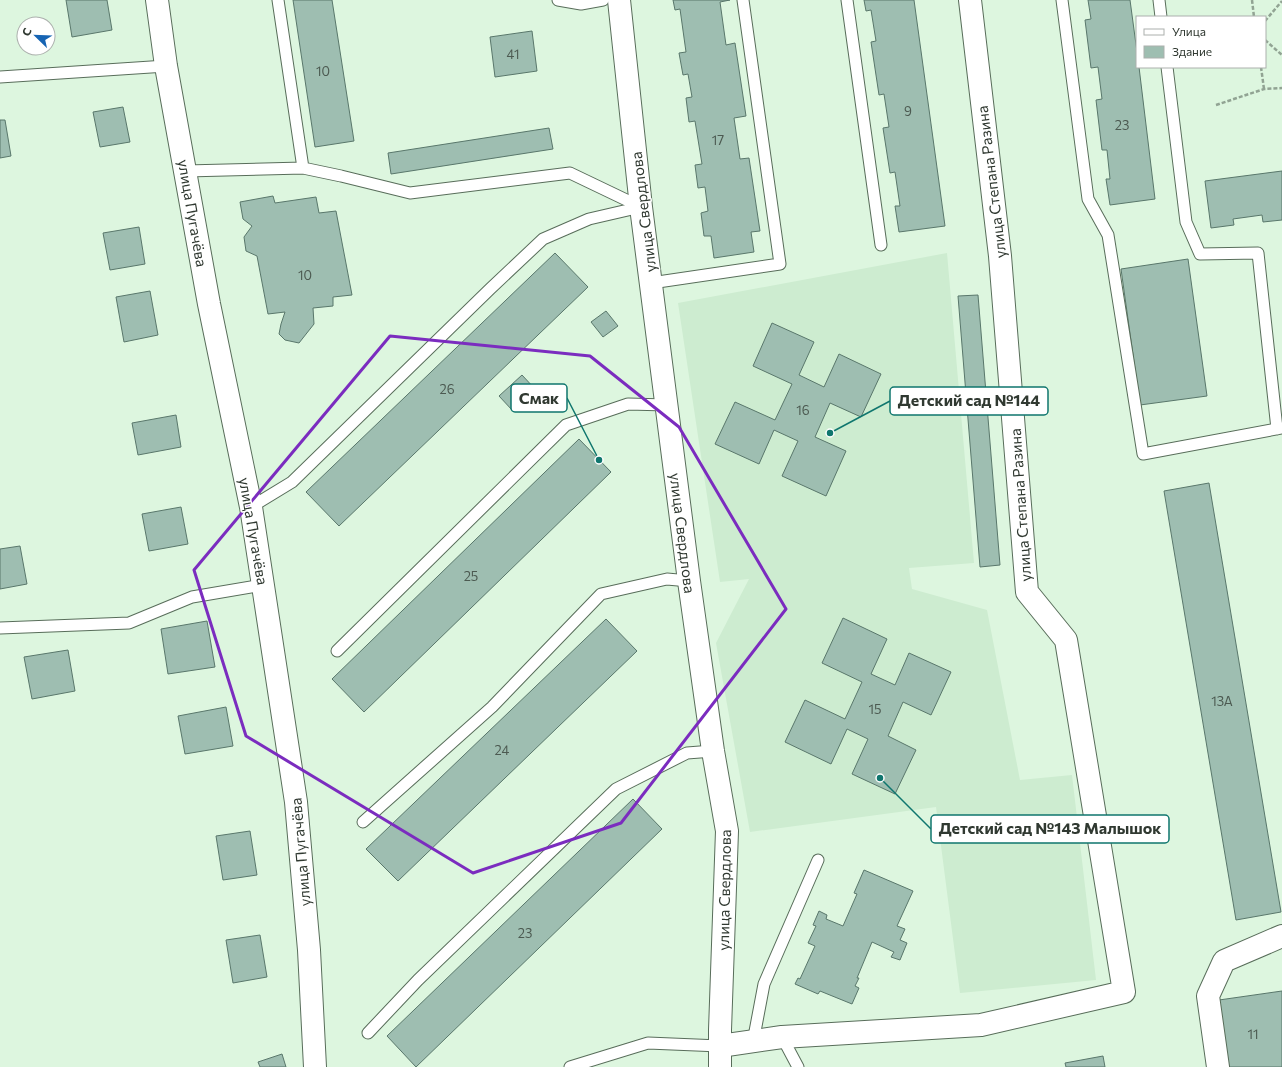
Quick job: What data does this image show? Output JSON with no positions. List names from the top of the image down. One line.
{"streets":{"street":["улица Степана Разина","улица Свердлова","улица Пугачёва"]},"places":["Детский сад №144","Смак","Детский сад №143 Малышок"],"house_numbers":["41","10","9","23","17","10","26","16","25","13А","15","24","23","11"],"legend":["Улица","Здание"],"north":"top left"}
